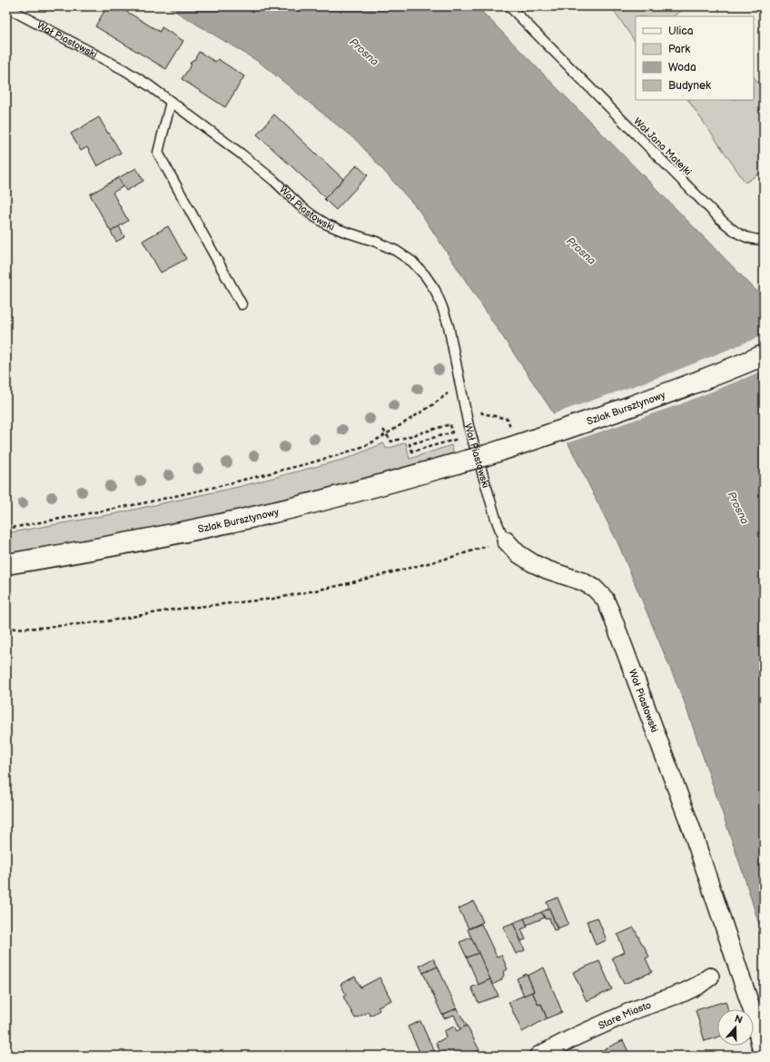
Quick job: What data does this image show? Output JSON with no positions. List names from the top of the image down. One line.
{"streets":{"main road":["Szlak Bursztynowy"],"street":["Wał Piastowski","Stare Miasto"],"lane":["Wał Jana Matejki"]},"water":["Prosna"],"legend":["Ulica","Park","Woda","Budynek"],"north":"top"}
